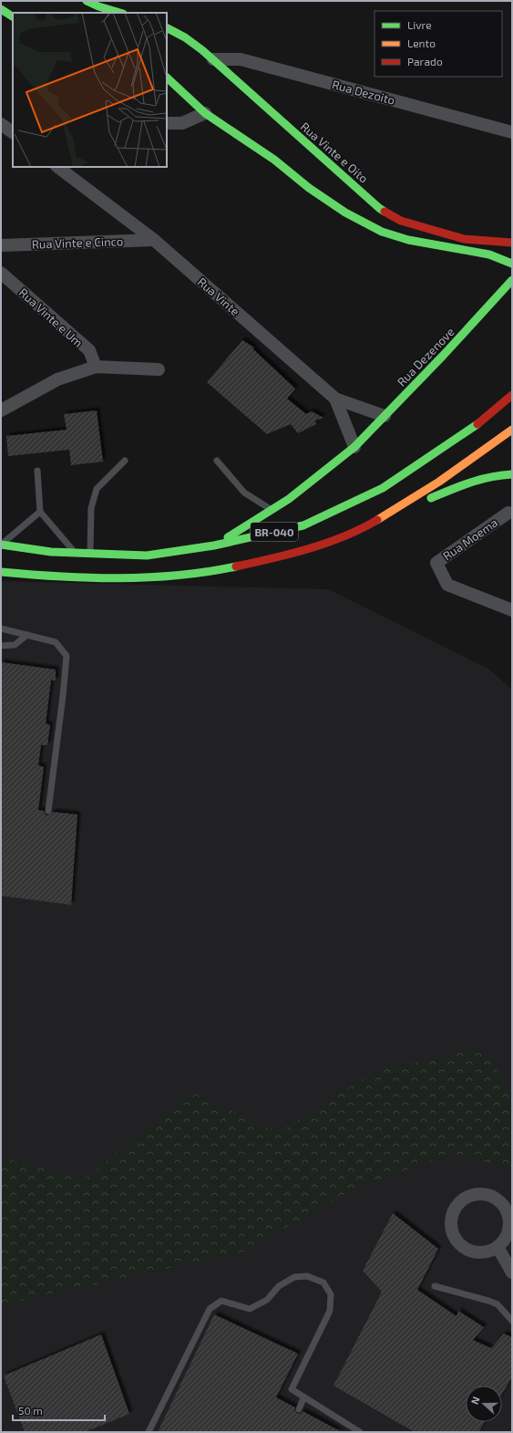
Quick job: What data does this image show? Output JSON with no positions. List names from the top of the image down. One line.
{"streets":{"main road":["Rua Vinte e Oito","Rua Dezenove","BR-040"],"street":["Rua Dezoito","Rua Vinte e Cinco","Rua Vinte","Rua Vinte e Um","Rua Moema"]},"crossings":[["Rua Dezoito","Rua Vinte e Oito"],["Rua Vinte e Cinco","Rua Vinte"],["Rua Vinte","Rua Dezenove"],["Rua Dezenove","BR-040"]],"legend":["Livre","Lento","Parado"],"scale_bar":"50 m","north":"left"}
